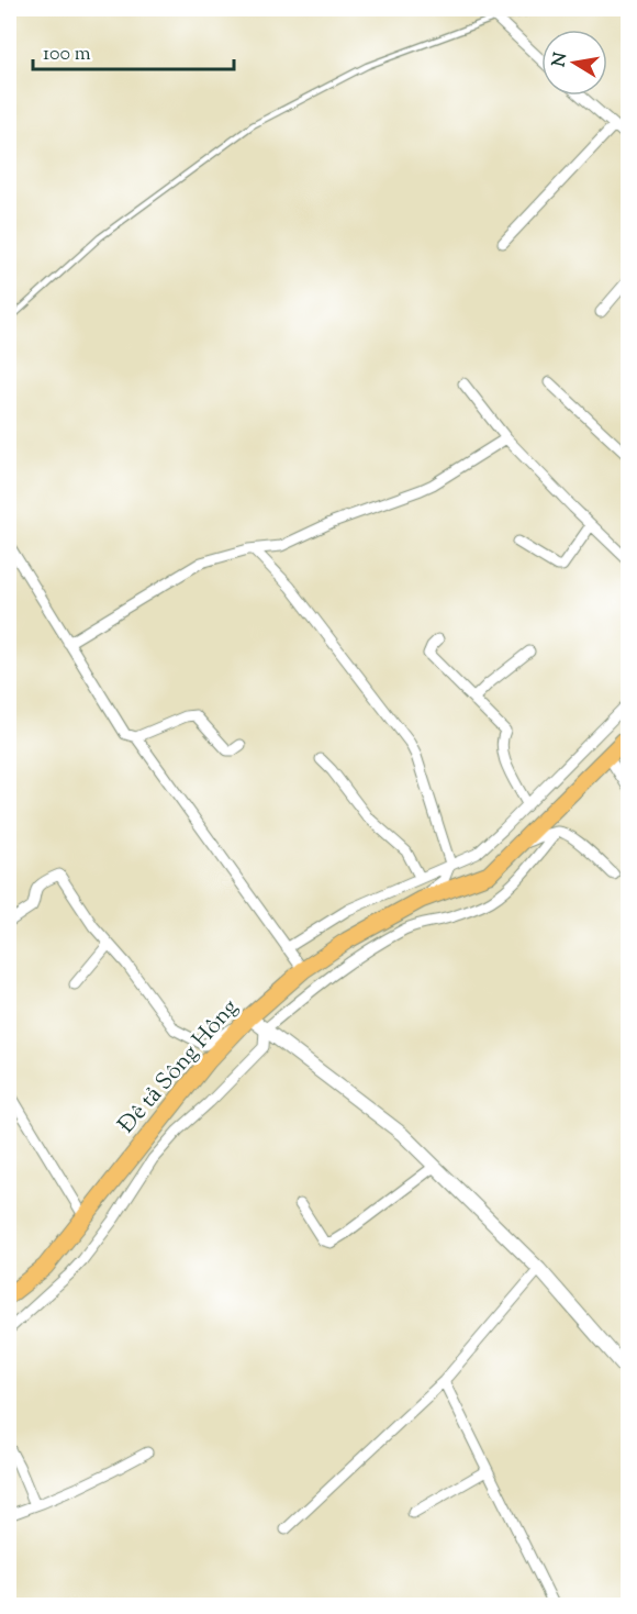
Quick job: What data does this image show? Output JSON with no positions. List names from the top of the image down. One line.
{"streets":{"main road":["Đê tả Sông Hồng"]},"scale_bar":"100 m","north":"left"}
